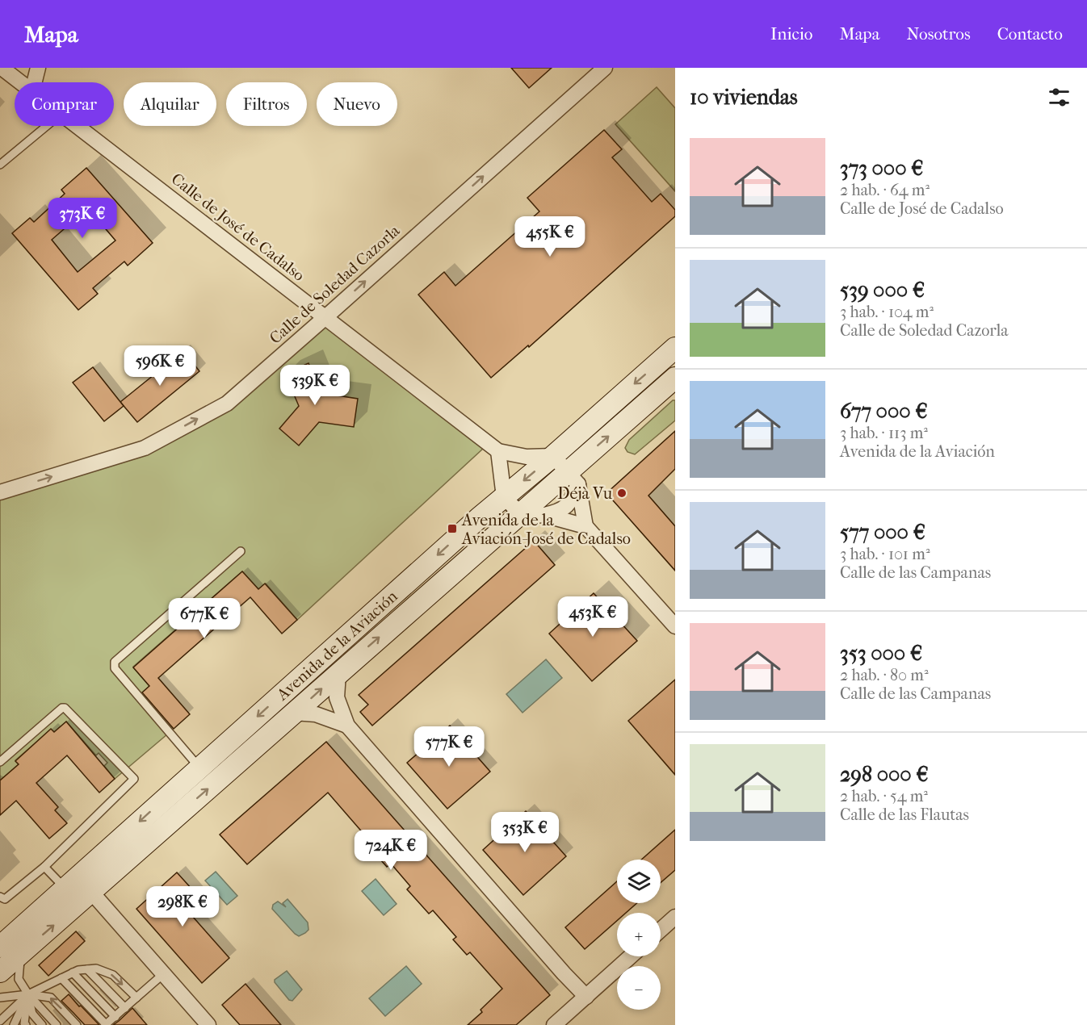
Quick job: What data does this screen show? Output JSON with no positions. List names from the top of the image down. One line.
{"streets":{"main road":["Avenida de la Aviación"],"street":["Calle de José de Cadalso","Calle de Soledad Cazorla"]},"crossings":[["Calle de José de Cadalso","Calle de Soledad Cazorla"],["Calle de José de Cadalso","Avenida de la Aviación"]],"one_way":["Calle de Soledad Cazorla"],"places":{"other":["Déjà Vu"],"transit":["Avenida de la Aviación-José de Cadalso"]},"page":{"header":"Mapa","nav":["Inicio","Mapa","Nosotros","Contacto"],"heading":"10 viviendas","chip":["Comprar","Alquilar","Filtros","Nuevo"],"list":[{"name":"373 000 €","note":"2 hab. · 64 m² · Calle de José de Cadalso"},{"name":"539 000 €","note":"3 hab. · 104 m² · Calle de Soledad Cazorla"},{"name":"677 000 €","note":"3 hab. · 113 m² · Avenida de la Aviación"},{"name":"577 000 €","note":"3 hab. · 101 m² · Calle de las Campanas"},{"name":"353 000 €","note":"2 hab. · 80 m² · Calle de las Campanas"},{"name":"298 000 €","note":"2 hab. · 54 m² · Calle de las Flautas"}],"price":["373K €","455K €","596K €","539K €","453K €","677K €","577K €","353K €","724K €","298K €"],"map_buttons":["+","−"]}}
